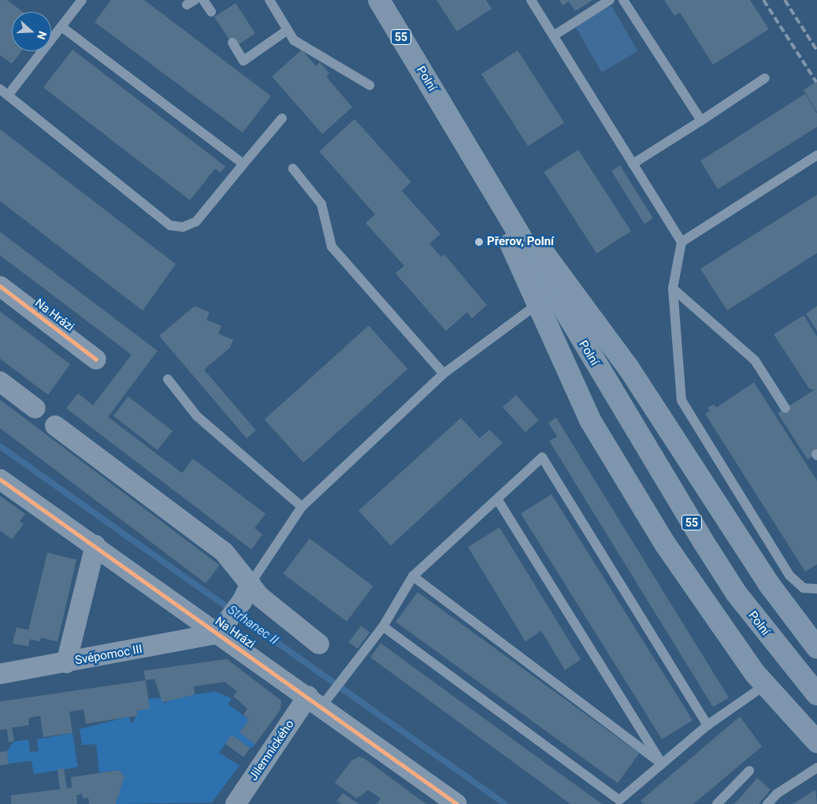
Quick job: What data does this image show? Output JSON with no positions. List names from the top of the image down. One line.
{"streets":{"main road":["55","Polní"],"street":["Na Hrázi","Svépomoc III","Jilemnického"]},"crossings":[["Na Hrázi","Svépomoc III"],["Na Hrázi","Jilemnického"]],"water":["Strhanec II"],"places":["Přerov, Polní"],"north":"right"}
